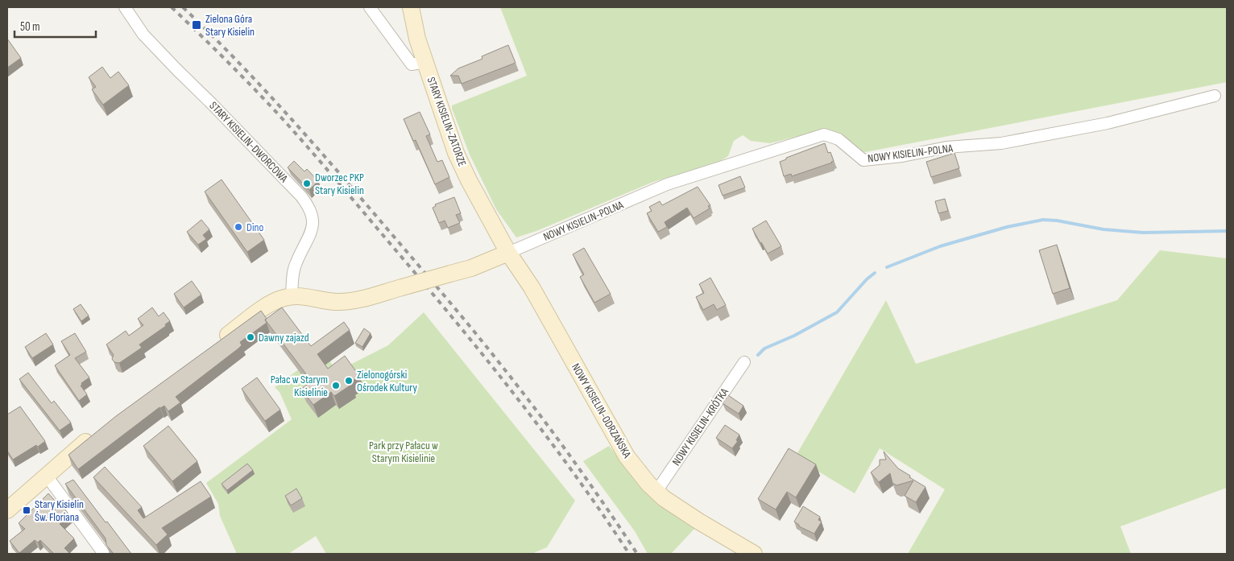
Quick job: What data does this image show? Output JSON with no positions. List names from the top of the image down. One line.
{"streets":{"street":["STARY KISIELIN-ZATORZE","STARY KISIELIN-DWORCOWA","NOWY KISIELIN-POLNA","NOWY KISIELIN-ODRZAŃSKA","NOWY KISIELIN-KRÓTKA"]},"crossings":[["STARY KISIELIN-ZATORZE","NOWY KISIELIN-POLNA"],["STARY KISIELIN-ZATORZE","NOWY KISIELIN-ODRZAŃSKA"],["NOWY KISIELIN-ODRZAŃSKA","NOWY KISIELIN-KRÓTKA"]],"parks":["Park przy Pałacu w Starym Kisielinie"],"places":{"transit":["Zielona Góra Stary Kisielin","Stary Kisielin Św. Floriana"],"other":["Dworzec PKP Stary Kisielin","Dino","Dawny zajazd","Zielonogórski Ośrodek Kultury","Pałac w Starym Kisielinie"]},"scale_bar":"50 m"}
